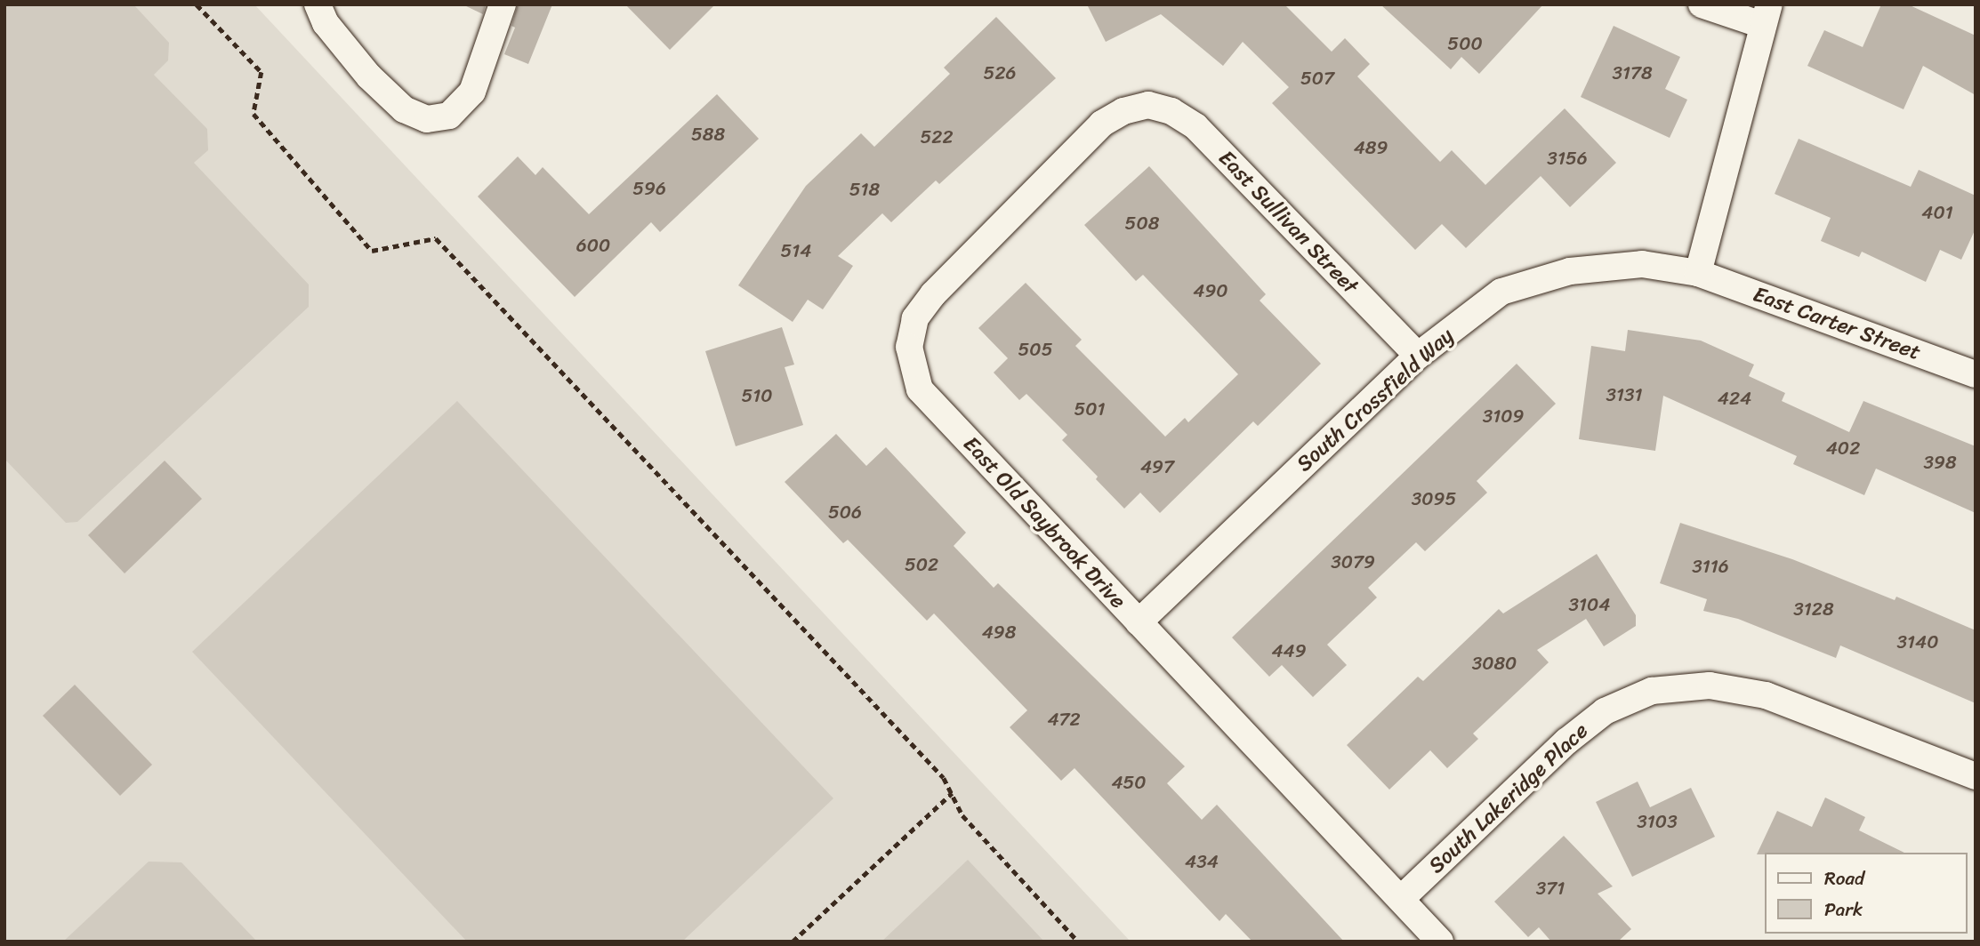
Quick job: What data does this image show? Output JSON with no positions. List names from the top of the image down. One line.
{"streets":{"street":["East Sullivan Street","East Carter Street","South Crossfield Way","East Old Saybrook Drive","South Lakeridge Place"]},"crossings":[["East Sullivan Street","South Crossfield Way"],["East Sullivan Street","East Old Saybrook Drive"],["East Carter Street","South Crossfield Way"],["South Crossfield Way","East Old Saybrook Drive"],["East Old Saybrook Drive","South Lakeridge Place"]],"house_numbers":["500","526","3178","507","588","522","489","3156","596","518","401","508","600","514","490","505","3131","510","424","501","3109","402","398","497","3095","506","3079","502","3116","3104","3128","498","3140","449","3080","472","450","3103","434","371"],"legend":["Road","Park"]}
